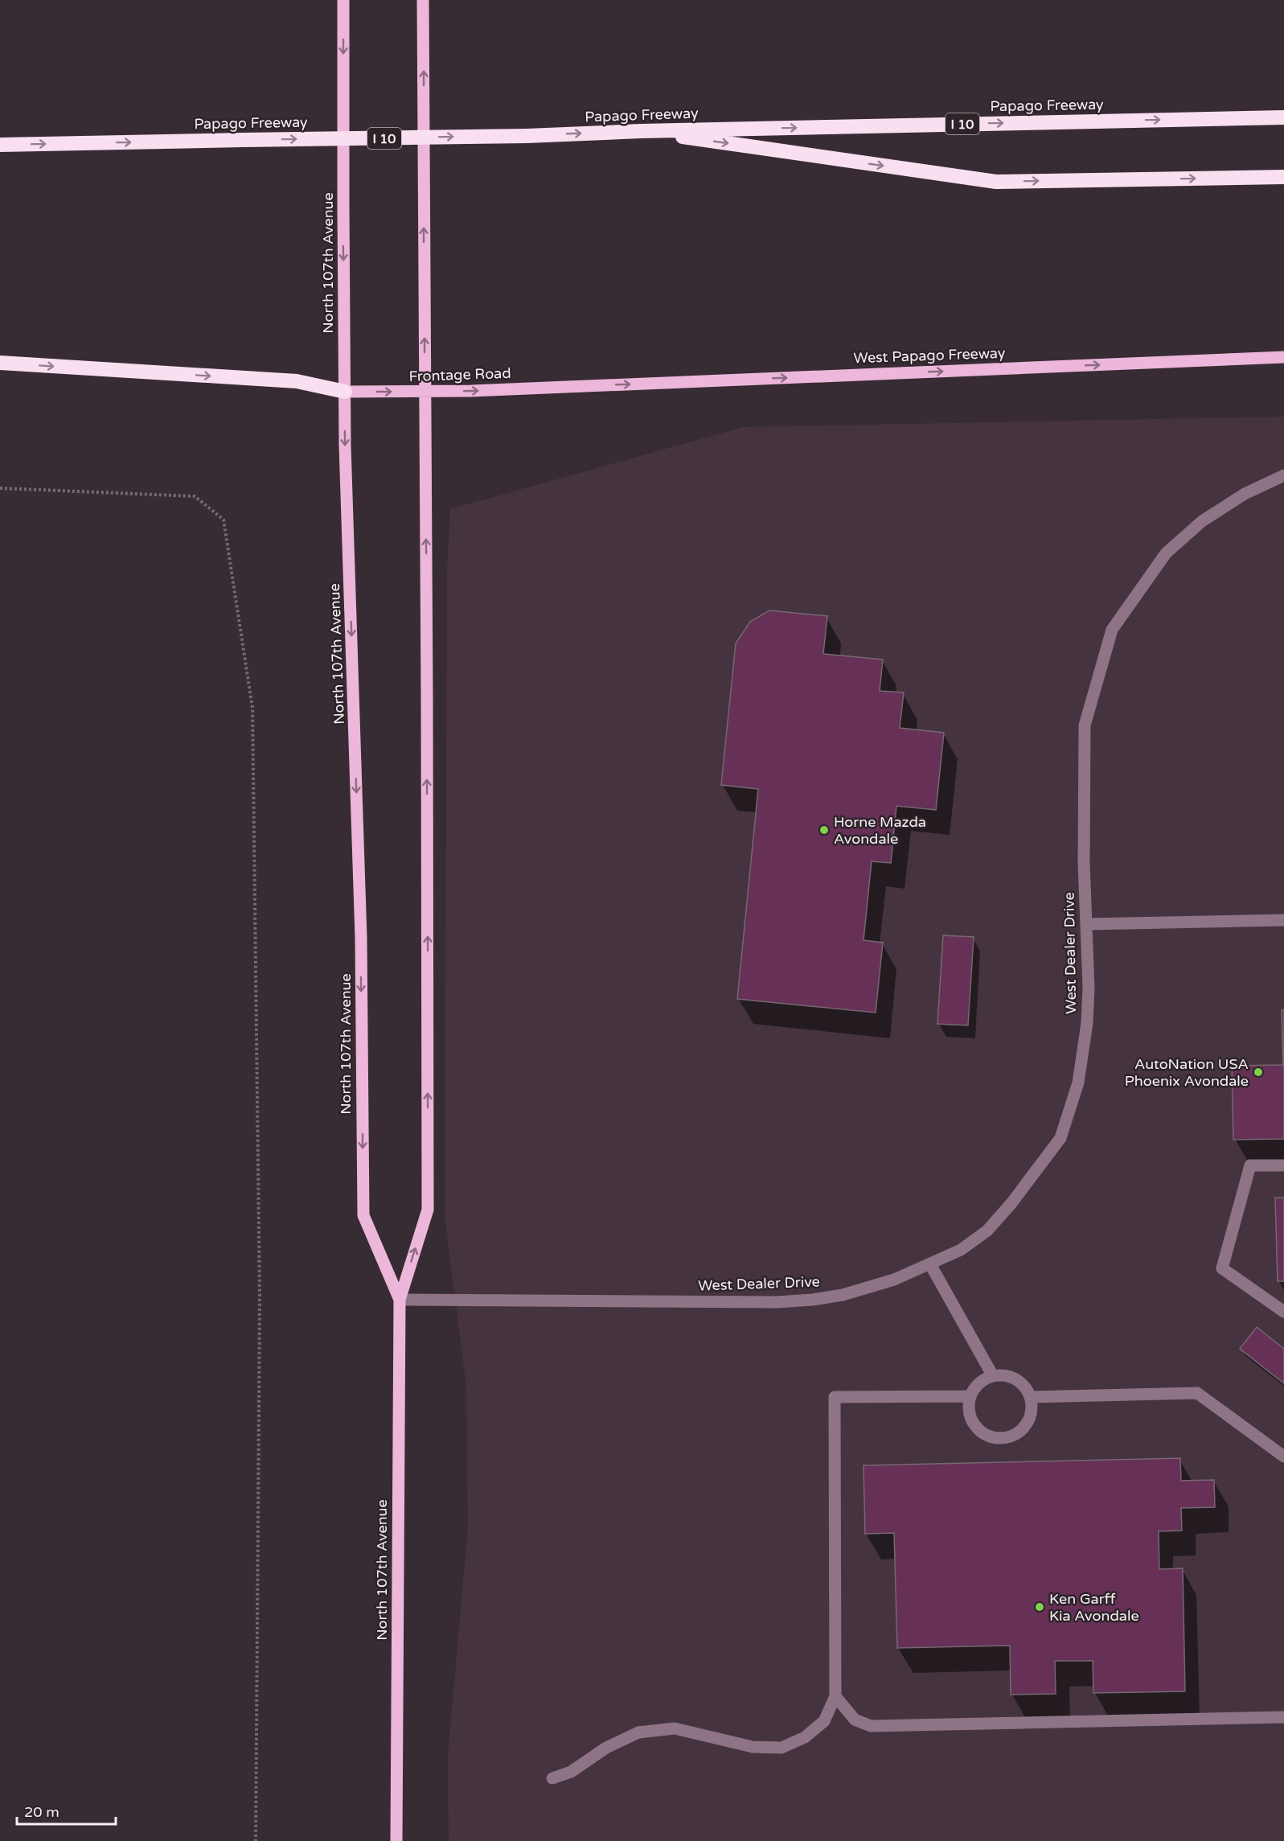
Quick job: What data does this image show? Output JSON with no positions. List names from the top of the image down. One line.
{"streets":{"highway":["Papago Freeway","I 10"],"main road":["North 107th Avenue","West Papago Freeway","Frontage Road"],"street":["West Dealer Drive"]},"crossings":[["North 107th Avenue","Frontage Road"],["North 107th Avenue","West Dealer Drive"],["West Papago Freeway","Frontage Road"]],"one_way":["West Papago Freeway","Frontage Road"],"places":["Horne Mazda Avondale","AutoNation USA Phoenix Avondale","Ken Garff Kia Avondale"],"scale_bar":"20 m"}
